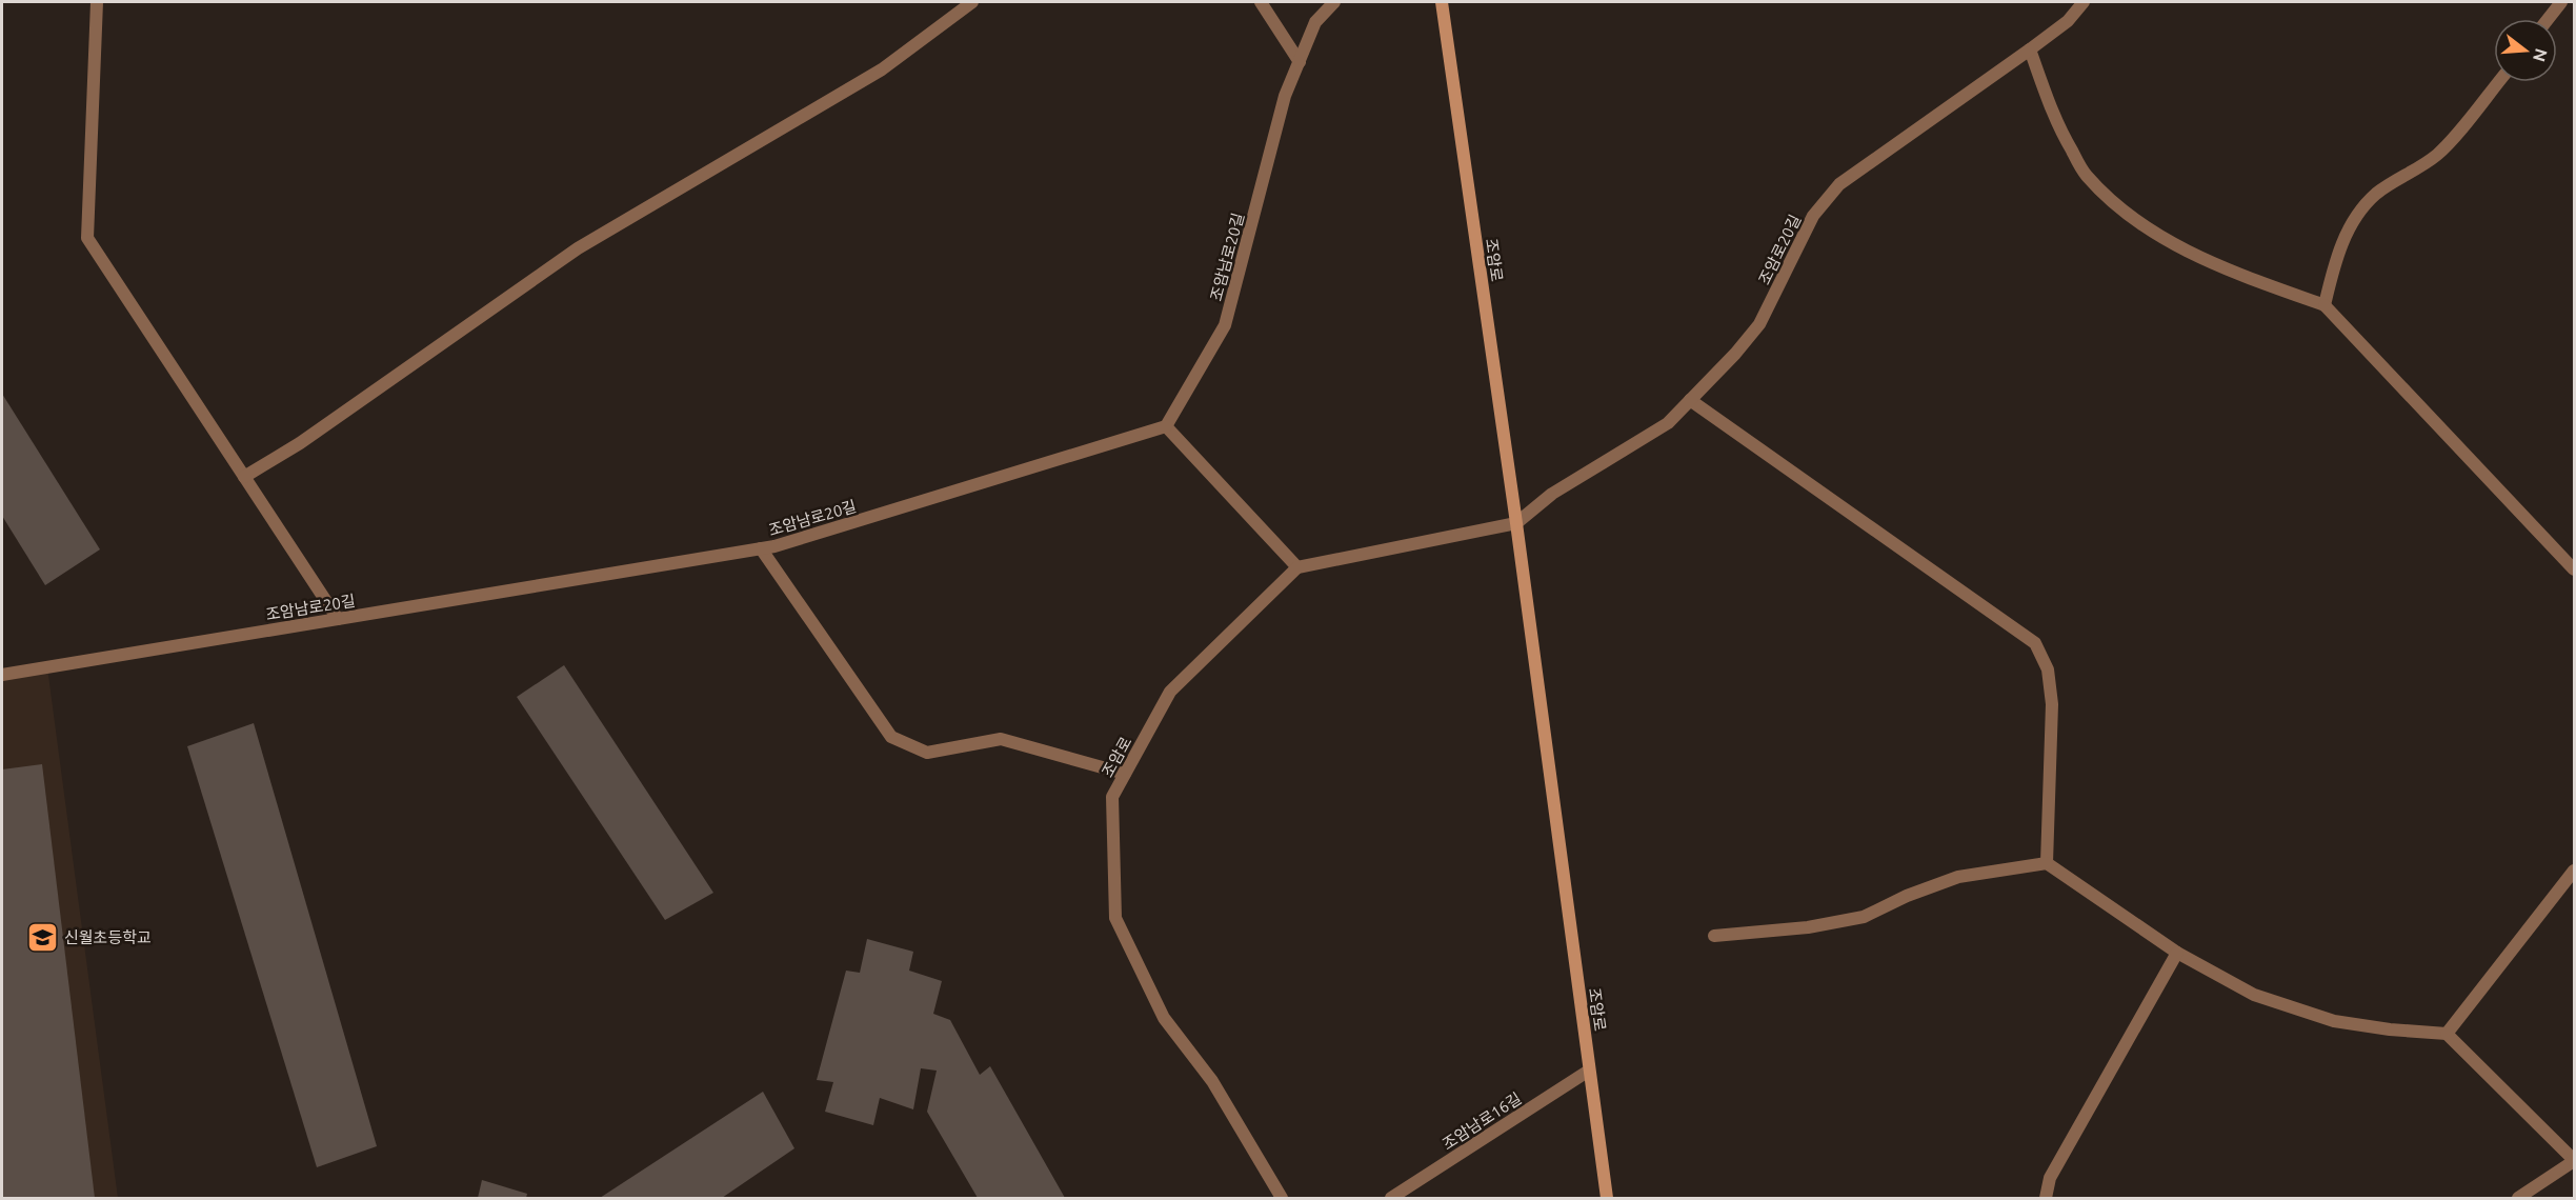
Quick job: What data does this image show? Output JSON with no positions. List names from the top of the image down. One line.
{"streets":{"main road":["조암로"],"street":["조암로20길","조암남로20길","조암남로16길"]},"crossings":[["조암로20길","조암로"],["조암로","조암남로16길"]],"places":{"school or university":["신월초등학교"]},"north":"right"}
